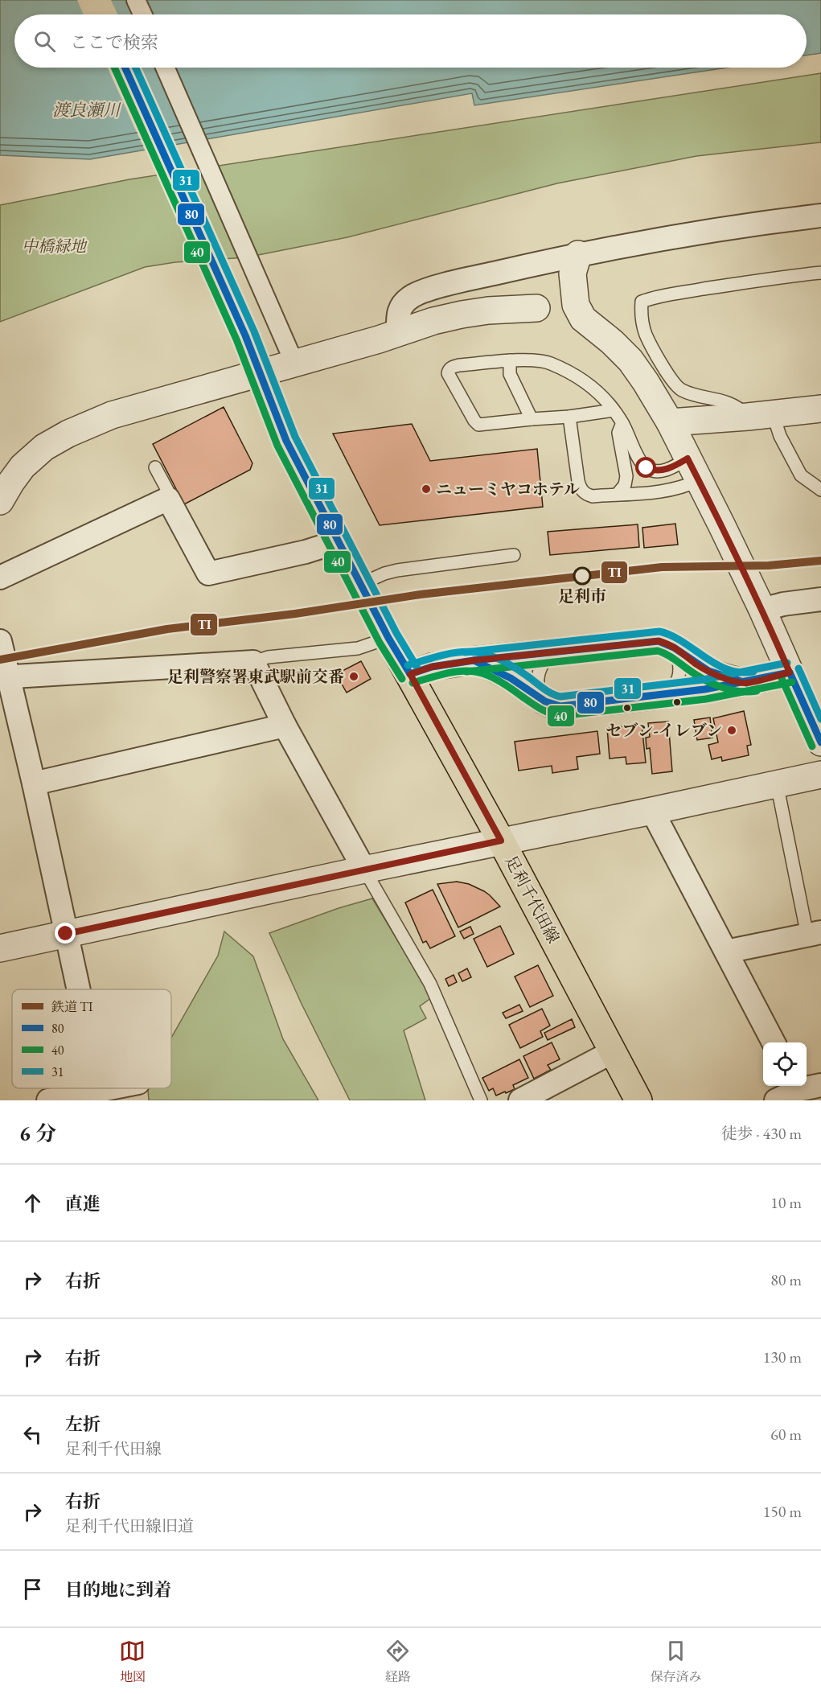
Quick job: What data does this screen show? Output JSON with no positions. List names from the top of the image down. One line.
{"streets":{"main road":["足利千代田線"]},"water":["渡良瀬川"],"parks":["中橋緑地"],"places":["ニューミヤコホテル","足利市","足利警察署東武駅前交番","セブン-イレブン"],"lines":["transit line 80","transit line 40","transit line 31","rail line TI"],"legend":["鉄道 TI","80","40","31"],"page":{"search":"ここで検索","heading":["6 分","徒歩 · 430 m"],"list":[["直進","10 m"],["右折","80 m"],["右折","130 m"],["左折","足利千代田線","60 m"],["右折","足利千代田線旧道","150 m"],"目的地に到着"],"nav":["地図","経路","保存済み"]}}
